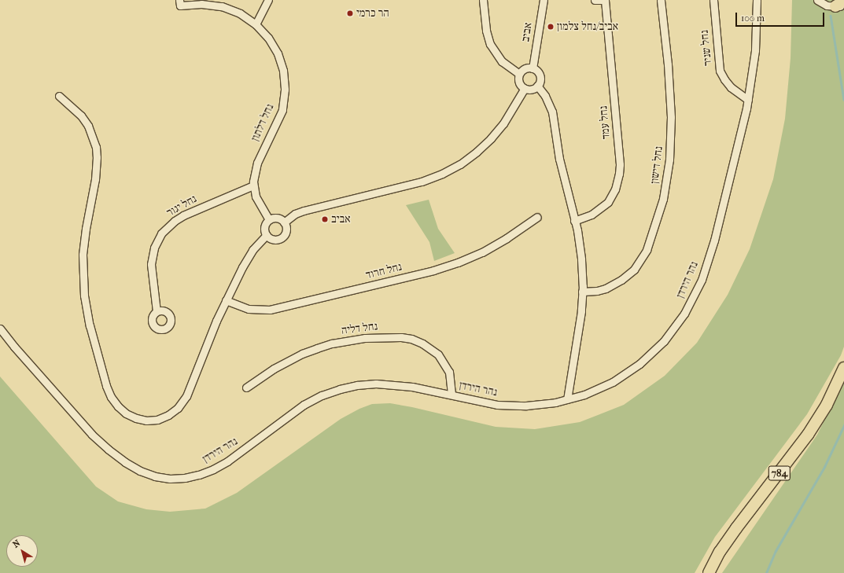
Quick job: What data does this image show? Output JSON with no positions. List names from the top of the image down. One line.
{"streets":{"main road":["784"],"street":["אביב","נחל שניר","נחל דלתון","נחל עמד","נחל דישון","נחל יגור","נחל חרוד","נהר הירדן","נחל דליה"]},"crossings":[["נחל שניר","נהר הירדן"],["נחל דלתון","נחל יגור"],["נהר הירדן","נחל דליה"]],"places":["הר כרמי","אביב/נחל צלמון","אביב"],"scale_bar":"100 m","north":"top left"}
